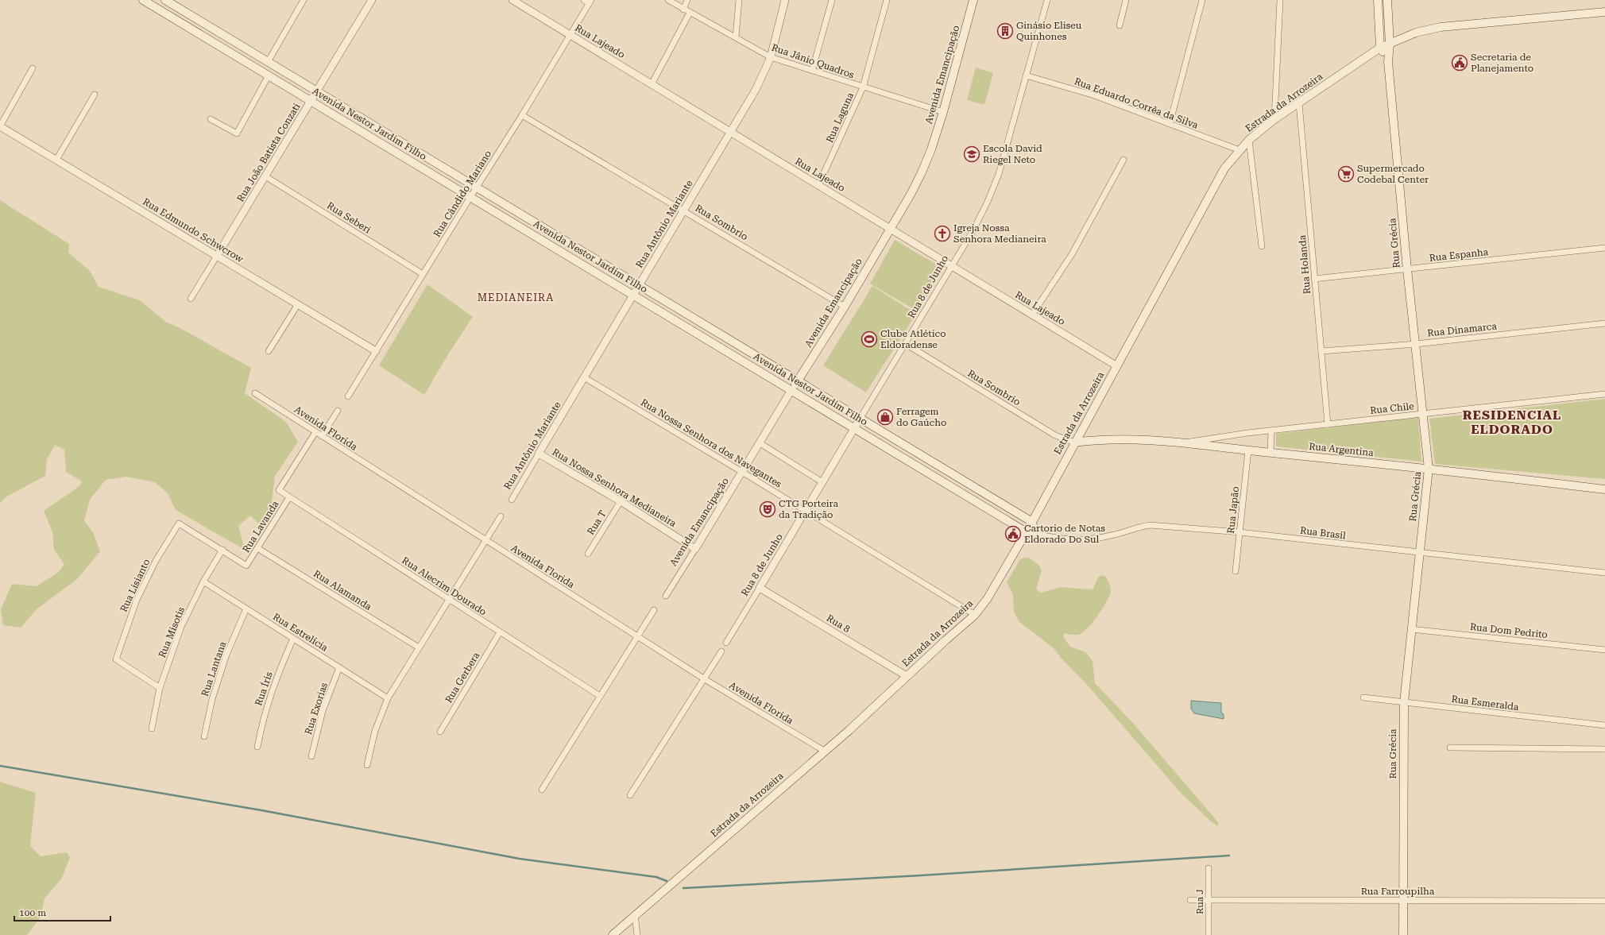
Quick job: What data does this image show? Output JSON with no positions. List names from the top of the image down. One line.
{"streets":{"main road":["Avenida Emancipação","Estrada da Arrozeira","Avenida Nestor Jardim Filho","Rua Grécia","Rua Argentina"],"street":["Rua Lajeado","Rua Jânio Quadros","Rua Eduardo Corrêa da Silva","Rua Laguna","Rua João Batista Conzati","Rua Cândido Mariano","Rua Seberi","Rua Sombrio","Rua Antônio Mariante","Rua Edmundo Schwcrow","Rua Espanha","Rua Holanda","Rua 8 de Junho","Rua Dinamarca","Rua Chile","Avenida Florida","Rua Nossa Senhora dos Navegantes","Rua Nossa Senhora Medianeira","Rua Japão","Rua T","Rua Lavanda","Rua Brasil","Rua Lisianto","Rua Alecrim Dourado","Rua Alamanda","Rua 8","Rua Dom Pedrito","Rua Misotis","Rua Estrelícia","Rua Lantana","Rua Gerbera","Rua Íris","Rua Esmeralda","Rua Exorias","Rua Farroupilha","Rua J"]},"crossings":[["Rua Lajeado","Avenida Emancipação"],["Rua Lajeado","Estrada da Arrozeira"],["Rua Lajeado","Rua Laguna"],["Rua Lajeado","Rua Cândido Mariano"],["Rua Lajeado","Rua Antônio Mariante"],["Rua Lajeado","Rua 8 de Junho"],["Rua Jânio Quadros","Avenida Emancipação"],["Rua Jânio Quadros","Rua Laguna"],["Rua Jânio Quadros","Rua Antônio Mariante"],["Avenida Emancipação","Avenida Nestor Jardim Filho"],["Avenida Emancipação","Rua Sombrio"],["Avenida Emancipação","Rua Nossa Senhora dos Navegantes"],["Avenida Emancipação","Rua Nossa Senhora Medianeira"],["Estrada da Arrozeira","Rua Eduardo Corrêa da Silva"],["Estrada da Arrozeira","Avenida Nestor Jardim Filho"],["Estrada da Arrozeira","Rua Sombrio"],["Estrada da Arrozeira","Rua Grécia"],["Estrada da Arrozeira","Rua Holanda"],["Estrada da Arrozeira","Avenida Florida"],["Estrada da Arrozeira","Rua Nossa Senhora dos Navegantes"],["Estrada da Arrozeira","Rua Argentina"],["Estrada da Arrozeira","Rua Brasil"],["Estrada da Arrozeira","Rua 8"],["Rua Eduardo Corrêa da Silva","Rua 8 de Junho"],["Avenida Nestor Jardim Filho","Rua João Batista Conzati"],["Avenida Nestor Jardim Filho","Rua Cândido Mariano"],["Avenida Nestor Jardim Filho","Rua Antônio Mariante"],["Avenida Nestor Jardim Filho","Rua 8 de Junho"],["Avenida Nestor Jardim Filho","Rua Brasil"],["Rua João Batista Conzati","Rua Seberi"],["Rua João Batista Conzati","Rua Edmundo Schwcrow"],["Rua Cândido Mariano","Rua Seberi"],["Rua Cândido Mariano","Rua Sombrio"],["Rua Cândido Mariano","Rua Edmundo Schwcrow"],["Rua Sombrio","Rua Antônio Mariante"],["Rua Sombrio","Rua 8 de Junho"],["Rua Sombrio","Rua Argentina"],["Rua Antônio Mariante","Rua Nossa Senhora dos Navegantes"],["Rua Antônio Mariante","Rua Nossa Senhora Medianeira"],["Rua Grécia","Rua Espanha"],["Rua Grécia","Rua Dinamarca"],["Rua Grécia","Rua Chile"],["Rua Grécia","Rua Argentina"],["Rua Grécia","Rua Brasil"],["Rua Grécia","Rua Dom Pedrito"],["Rua Grécia","Rua Esmeralda"],["Rua Grécia","Rua Farroupilha"],["Rua Espanha","Rua Holanda"],["Rua Holanda","Rua Dinamarca"],["Rua Holanda","Rua Chile"],["Rua 8 de Junho","Rua Nossa Senhora dos Navegantes"],["Rua 8 de Junho","Rua 8"],["Rua Chile","Rua Argentina"],["Avenida Florida","Rua Lavanda"],["Rua Argentina","Rua Japão"],["Rua Nossa Senhora Medianeira","Rua T"],["Rua Japão","Rua Brasil"],["Rua Lavanda","Rua Lisianto"],["Rua Lavanda","Rua Alecrim Dourado"],["Rua Lavanda","Rua Alamanda"],["Rua Lavanda","Rua Misotis"],["Rua Lisianto","Rua Misotis"],["Rua Alecrim Dourado","Rua Gerbera"],["Rua Misotis","Rua Estrelícia"],["Rua Estrelícia","Rua Lantana"],["Rua Estrelícia","Rua Íris"],["Rua Estrelícia","Rua Exorias"],["Rua Farroupilha","Rua J"]],"districts":["MEDIANEIRA","RESIDENCIAL ELDORADO"],"places":{"building":["Ginásio Eliseu Quinhones"],"public building":["Secretaria de Planejamento","Cartorio de Notas Eldorado Do Sul"],"school or university":["Escola David Riegel Neto"],"supermarket":["Supermercado Codebal Center"],"church":["Igreja Nossa Senhora Medianeira"],"sports":["Clube Atlético Eldoradense"],"shop":["Ferragem do Gaúcho"],"theatre":["CTG Porteira da Tradição"]},"scale_bar":"100 m"}
